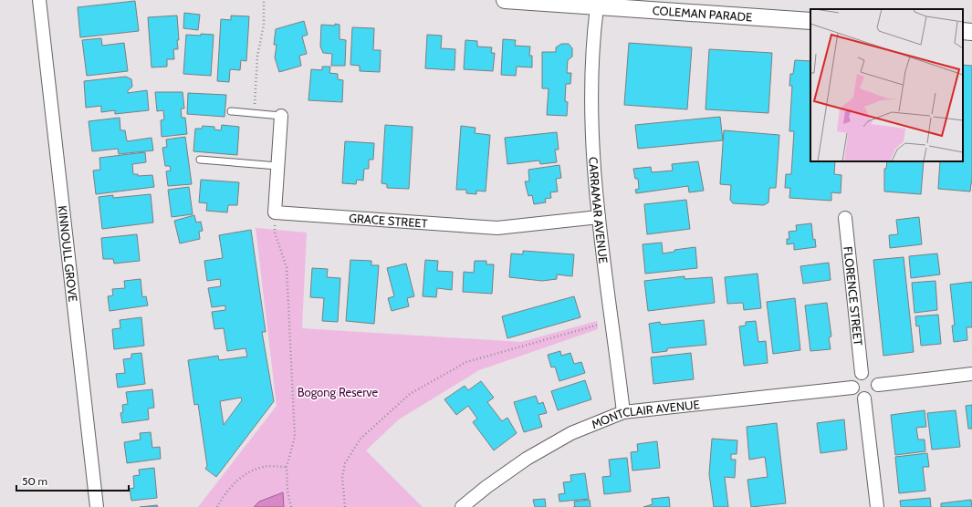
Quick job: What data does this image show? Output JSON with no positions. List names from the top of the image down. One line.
{"streets":{"street":["COLEMAN PARADE","CARRAMAR AVENUE","GRACE STREET","KINNOULL GROVE","FLORENCE STREET","MONTCLAIR AVENUE"]},"crossings":[["COLEMAN PARADE","CARRAMAR AVENUE"],["CARRAMAR AVENUE","GRACE STREET"],["CARRAMAR AVENUE","MONTCLAIR AVENUE"],["FLORENCE STREET","MONTCLAIR AVENUE"]],"parks":["Bogong Reserve"],"scale_bar":"50 m"}
